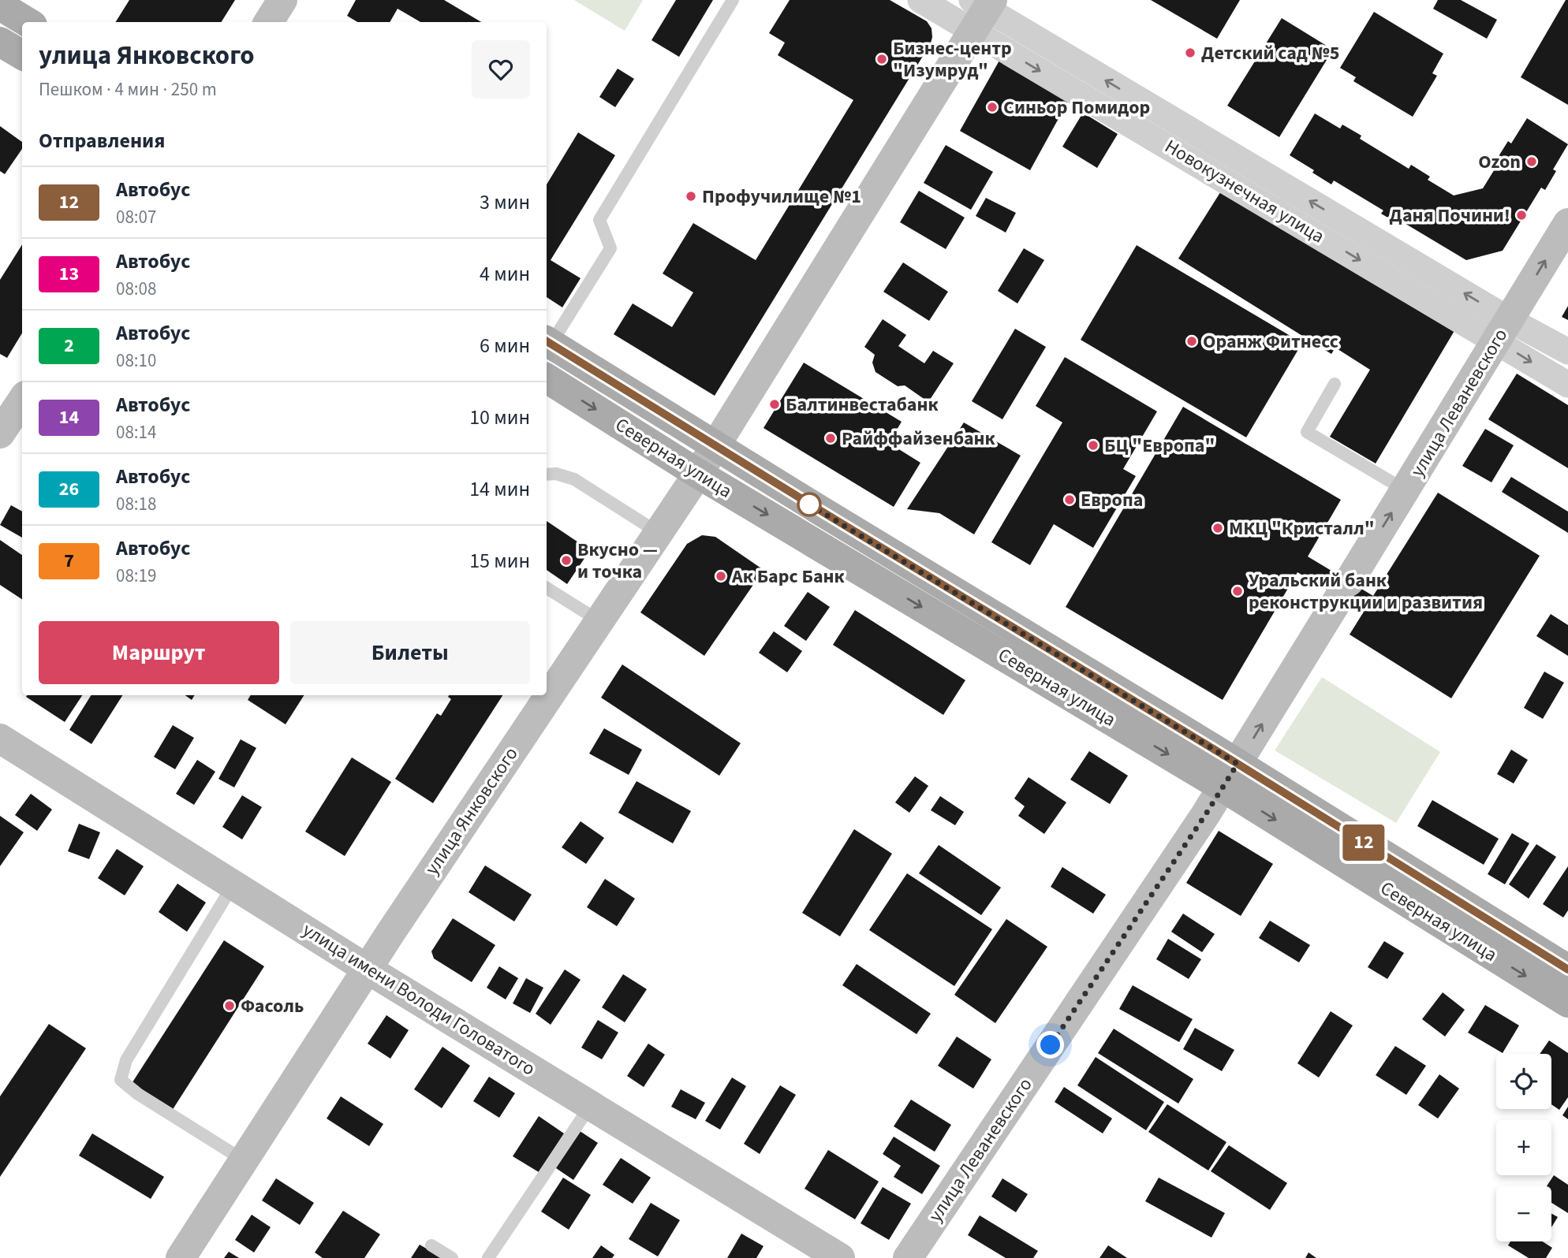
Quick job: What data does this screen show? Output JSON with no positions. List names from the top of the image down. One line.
{"streets":{"main road":["Северная улица"],"street":["Новокузнечная улица","улица Леваневского","улица Янковского","улица имени Володи Головатого"]},"crossings":[["Новокузнечная улица","улица Леваневского"],["Новокузнечная улица","улица Янковского"],["улица Леваневского","Северная улица"],["Северная улица","улица Янковского"],["улица Янковского","улица имени Володи Головатого"]],"one_way":["улица Леваневского"],"places":["Детский сад №5","Бизнес-центр \"Изумруд\"","Синьор Помидор","Ozon","Профучилище №1","Даня Почини!","Оранж Фитнесс","Балтинвестабанк","Райффайзенбанк","БЦ \"Европа\"","Европа","МКЦ \"Кристалл\"","Вкусно — и точка","Ак Барс Банк","Уральский банк реконструкции и развития","Фасоль"],"lines":["bus line 12"],"page":{"on_map":"12","heading":[["улица Янковского","Пешком · 4 мин · 250 m"],"Отправления"],"list":[{"mark":"12","name":"Автобус","note":"08:07","value":"3 мин"},{"mark":"13","name":"Автобус","note":"08:08","value":"4 мин"},{"mark":"2","name":"Автобус","note":"08:10","value":"6 мин"},{"mark":"14","name":"Автобус","note":"08:14","value":"10 мин"},{"mark":"26","name":"Автобус","note":"08:18","value":"14 мин"},{"mark":"7","name":"Автобус","note":"08:19","value":"15 мин"}],"buttons":["Маршрут","Билеты"],"map_buttons":["+","−"]}}
